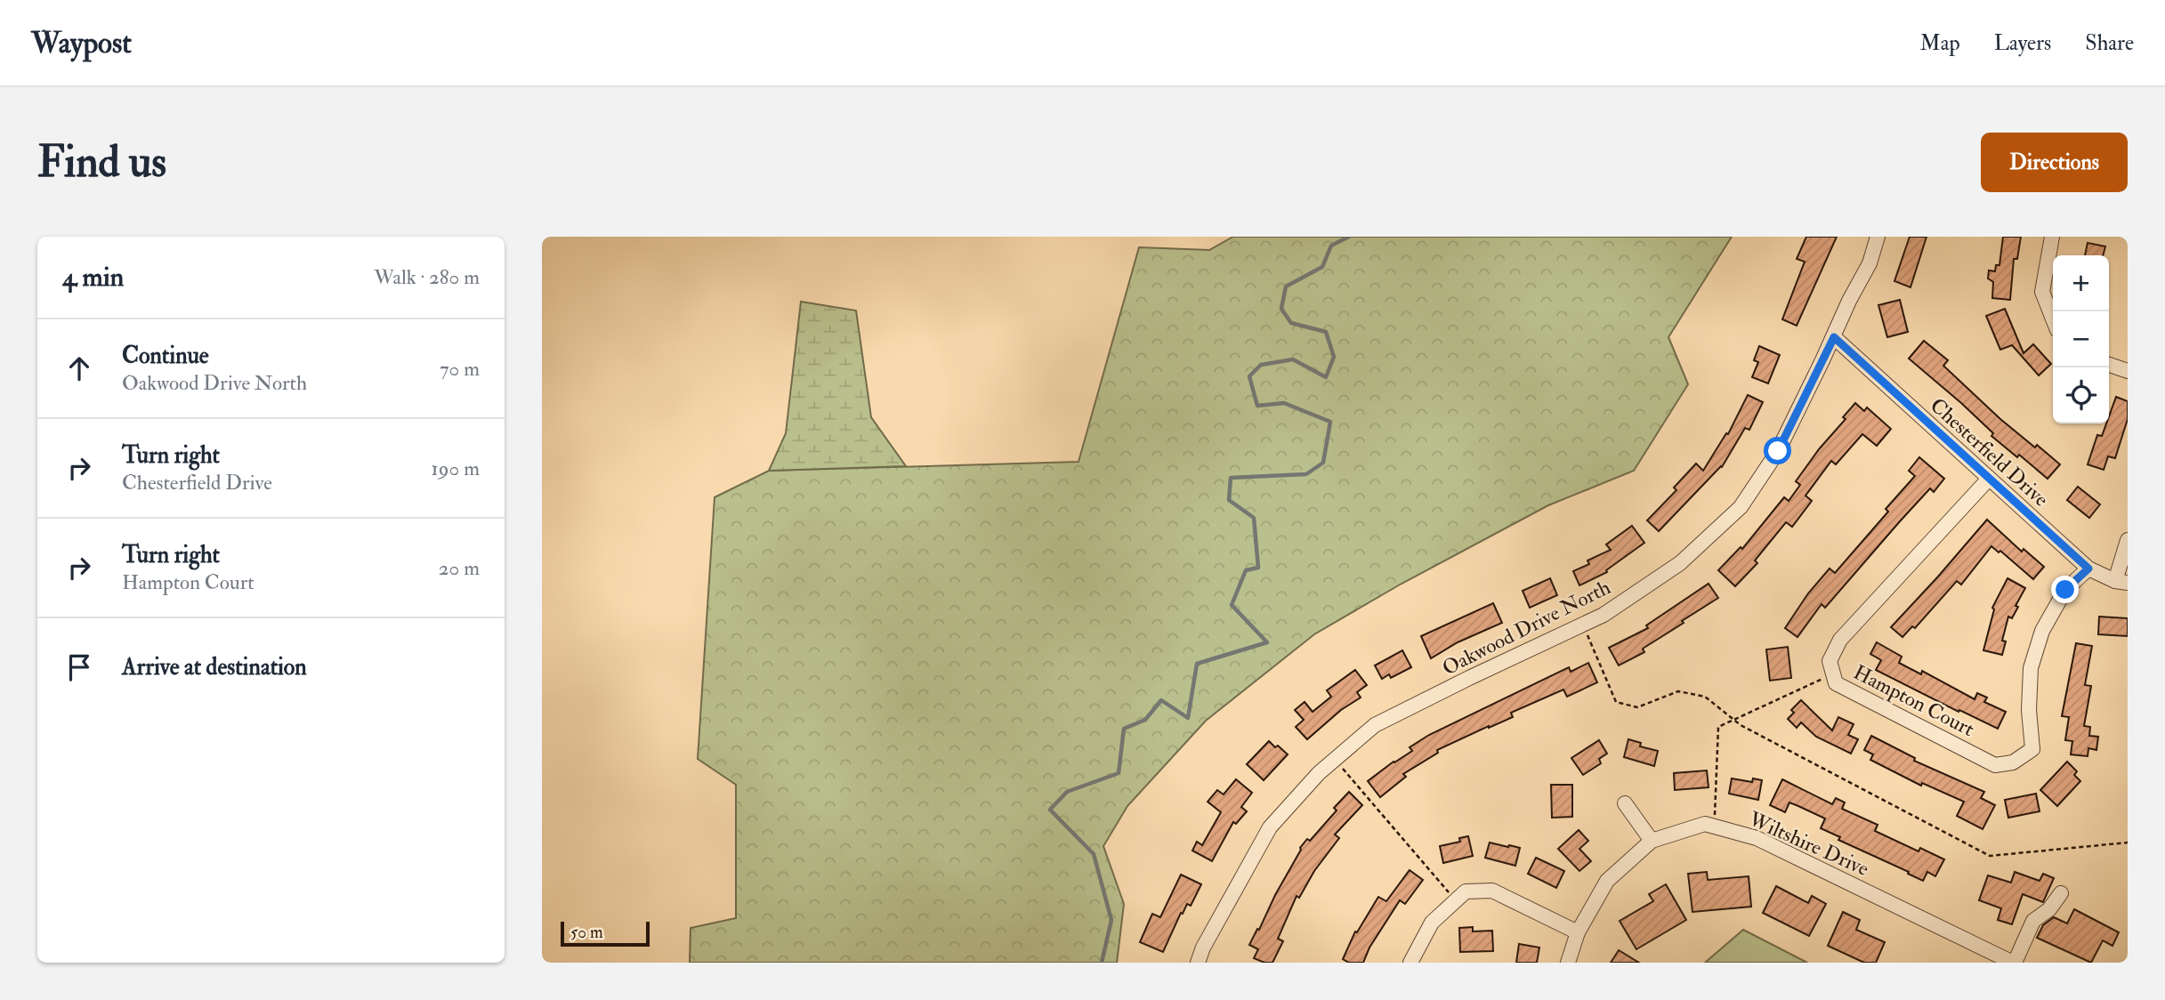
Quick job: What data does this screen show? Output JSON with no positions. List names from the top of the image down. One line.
{"streets":{"street":["Chesterfield Drive","Oakwood Drive North","Hampton Court","Wiltshire Drive"]},"crossings":[["Chesterfield Drive","Oakwood Drive North"],["Chesterfield Drive","Hampton Court"]],"scale_bar":"50 m","page":{"header":"Waypost","nav":["Map","Layers","Share"],"buttons":"Directions","title":"Find us","heading":["4 min","Walk · 280 m"],"map_buttons":["+","−"],"list":[["Continue","Oakwood Drive North","70 m"],["Turn right","Chesterfield Drive","190 m"],["Turn right","Hampton Court","20 m"],"Arrive at destination"],"scale":"50 m"}}
